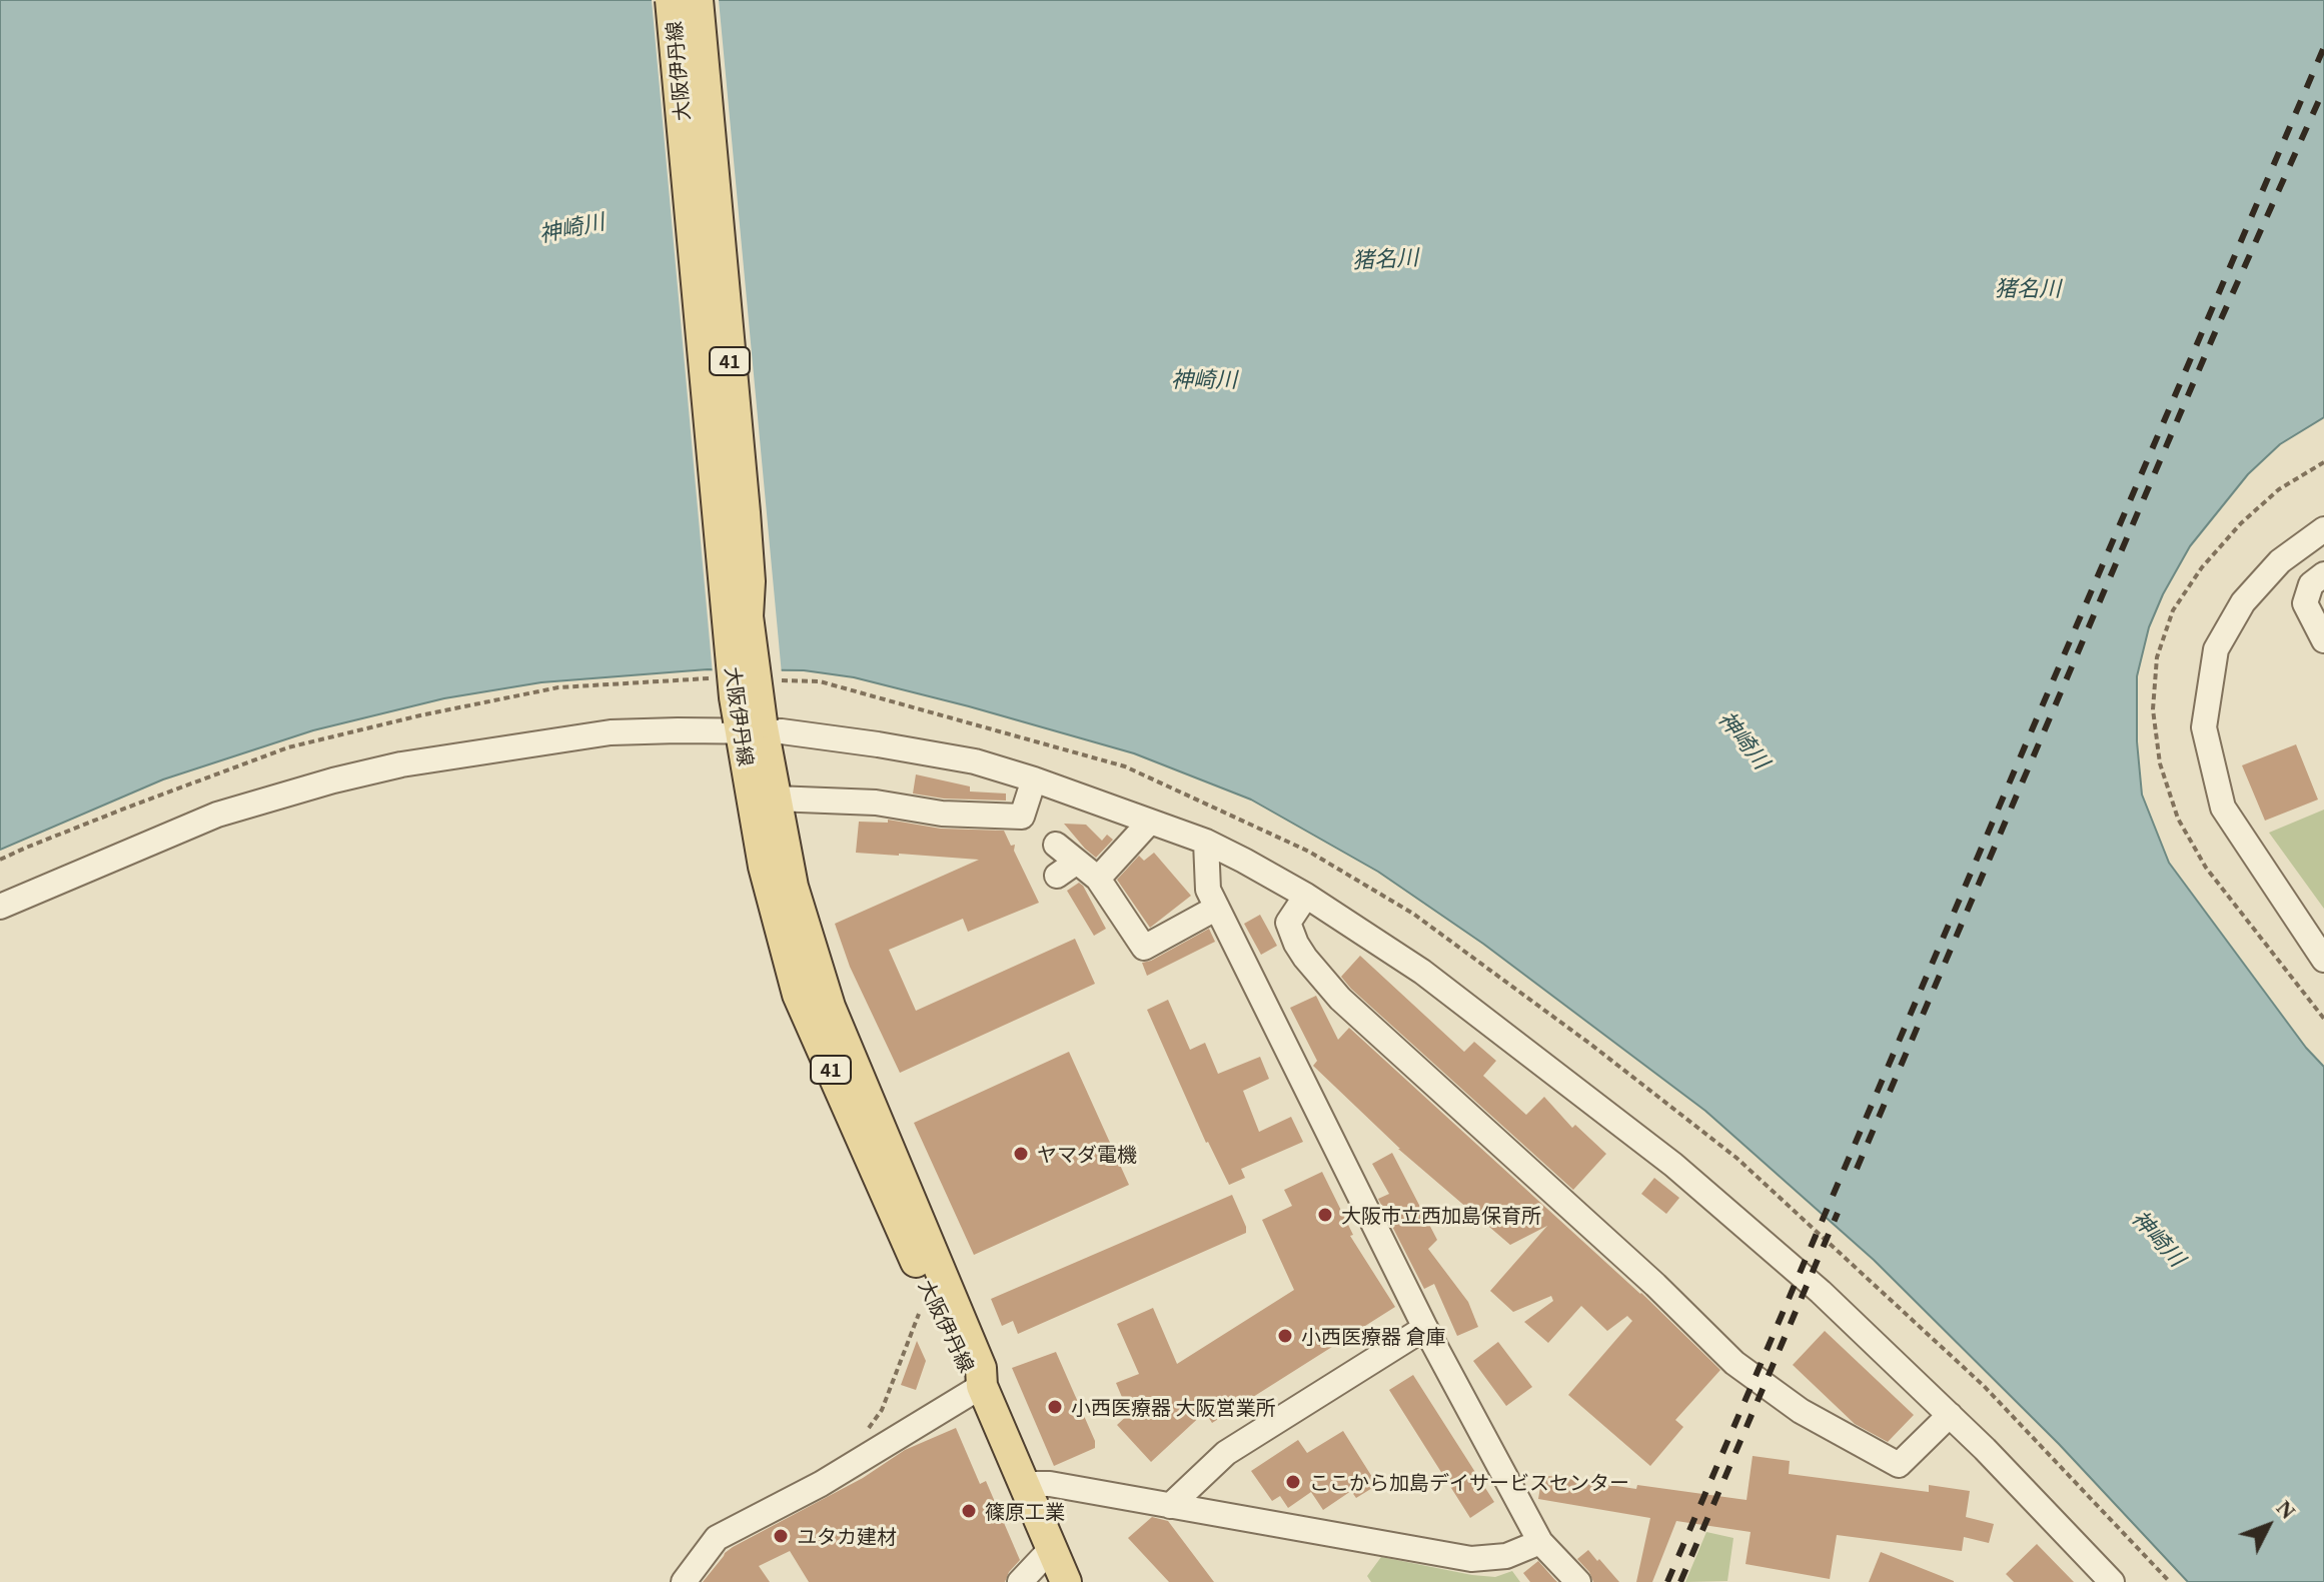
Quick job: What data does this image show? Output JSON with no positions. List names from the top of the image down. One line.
{"streets":{"main road":["大阪伊丹線","41"]},"water":["神崎川","猪名川"],"places":["ヤマダ電機","大阪市立西加島保育所","小西医療器 倉庫","小西医療器 大阪営業所","ここから加島デイサービスセンター","篠原工業","ユタカ建材"],"north":"top right"}
